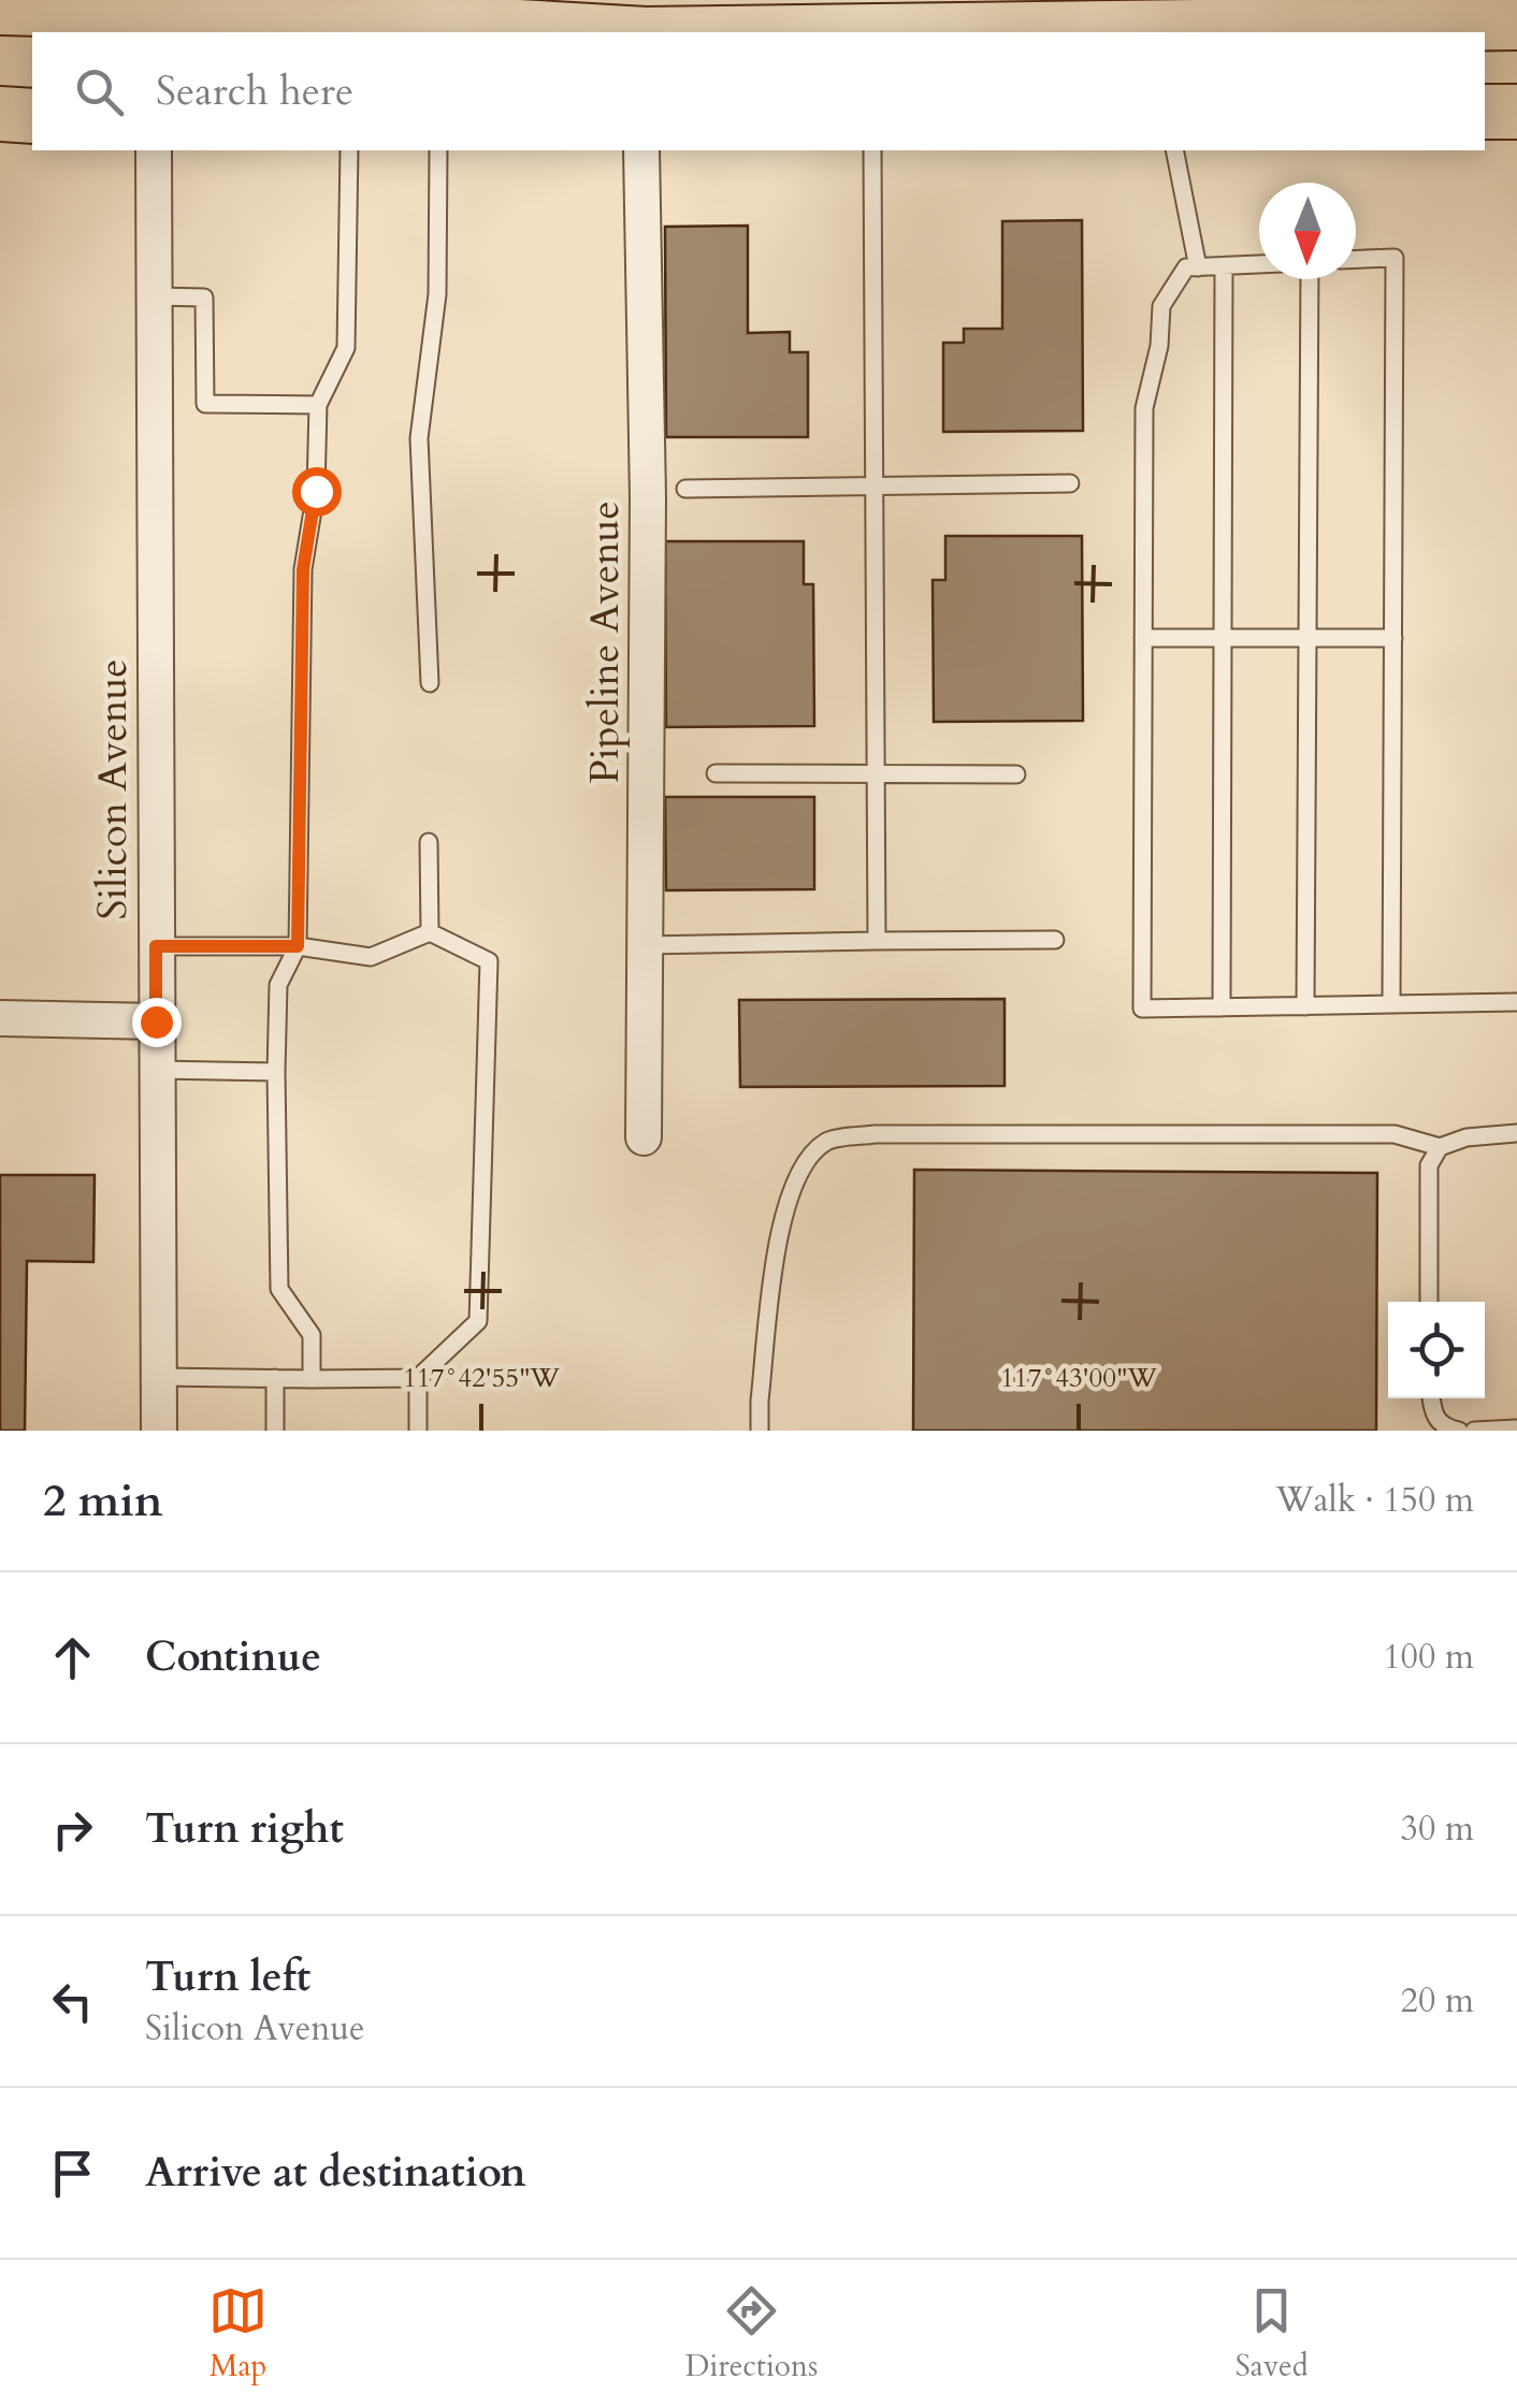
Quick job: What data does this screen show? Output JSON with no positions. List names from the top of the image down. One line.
{"streets":{"street":["Pipeline Avenue","Silicon Avenue"]},"north":"bottom","page":{"search":"Search here","heading":["2 min","Walk · 150 m"],"list":[["Continue","100 m"],["Turn right","30 m"],["Turn left","Silicon Avenue","20 m"],"Arrive at destination"],"nav":["Map","Directions","Saved"]},"coordinates":["117°42'55\"W","117°43'00\"W"]}
